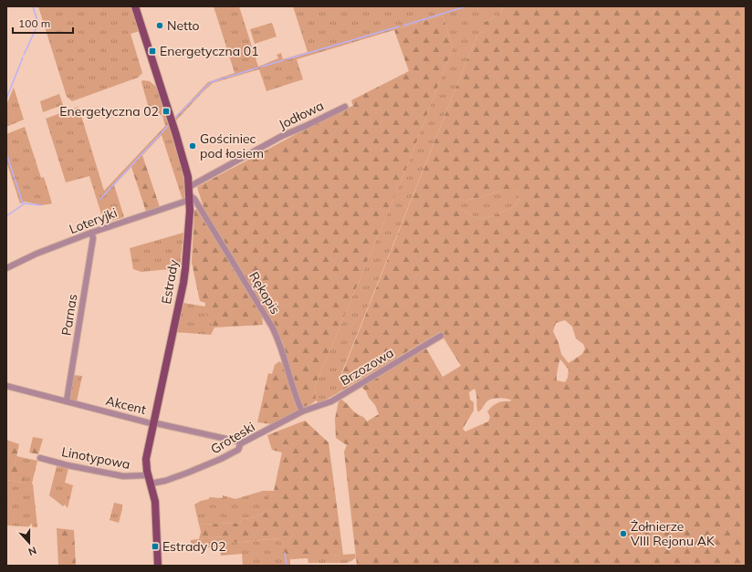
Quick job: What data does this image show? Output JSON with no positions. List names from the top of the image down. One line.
{"streets":{"main road":["Estrady"],"street":["Jodłowa","Loteryjki","Rękopis","Parnas","Brzozowa","Akcent","Groteski","Linotypowa"]},"crossings":[["Jodłowa","Estrady"],["Loteryjki","Estrady"],["Loteryjki","Rękopis"],["Loteryjki","Parnas"],["Estrady","Rękopis"],["Estrady","Akcent"],["Estrady","Groteski"],["Estrady","Linotypowa"],["Rękopis","Brzozowa"],["Rękopis","Groteski"],["Parnas","Akcent"],["Brzozowa","Groteski"],["Akcent","Groteski"]],"places":{"other":["Netto","Gościniec pod łosiem","Żołnierze VIII Rejonu AK"],"transit":["Energetyczna 01","Energetyczna 02","Estrady 02"]},"scale_bar":"100 m","north":"bottom"}
